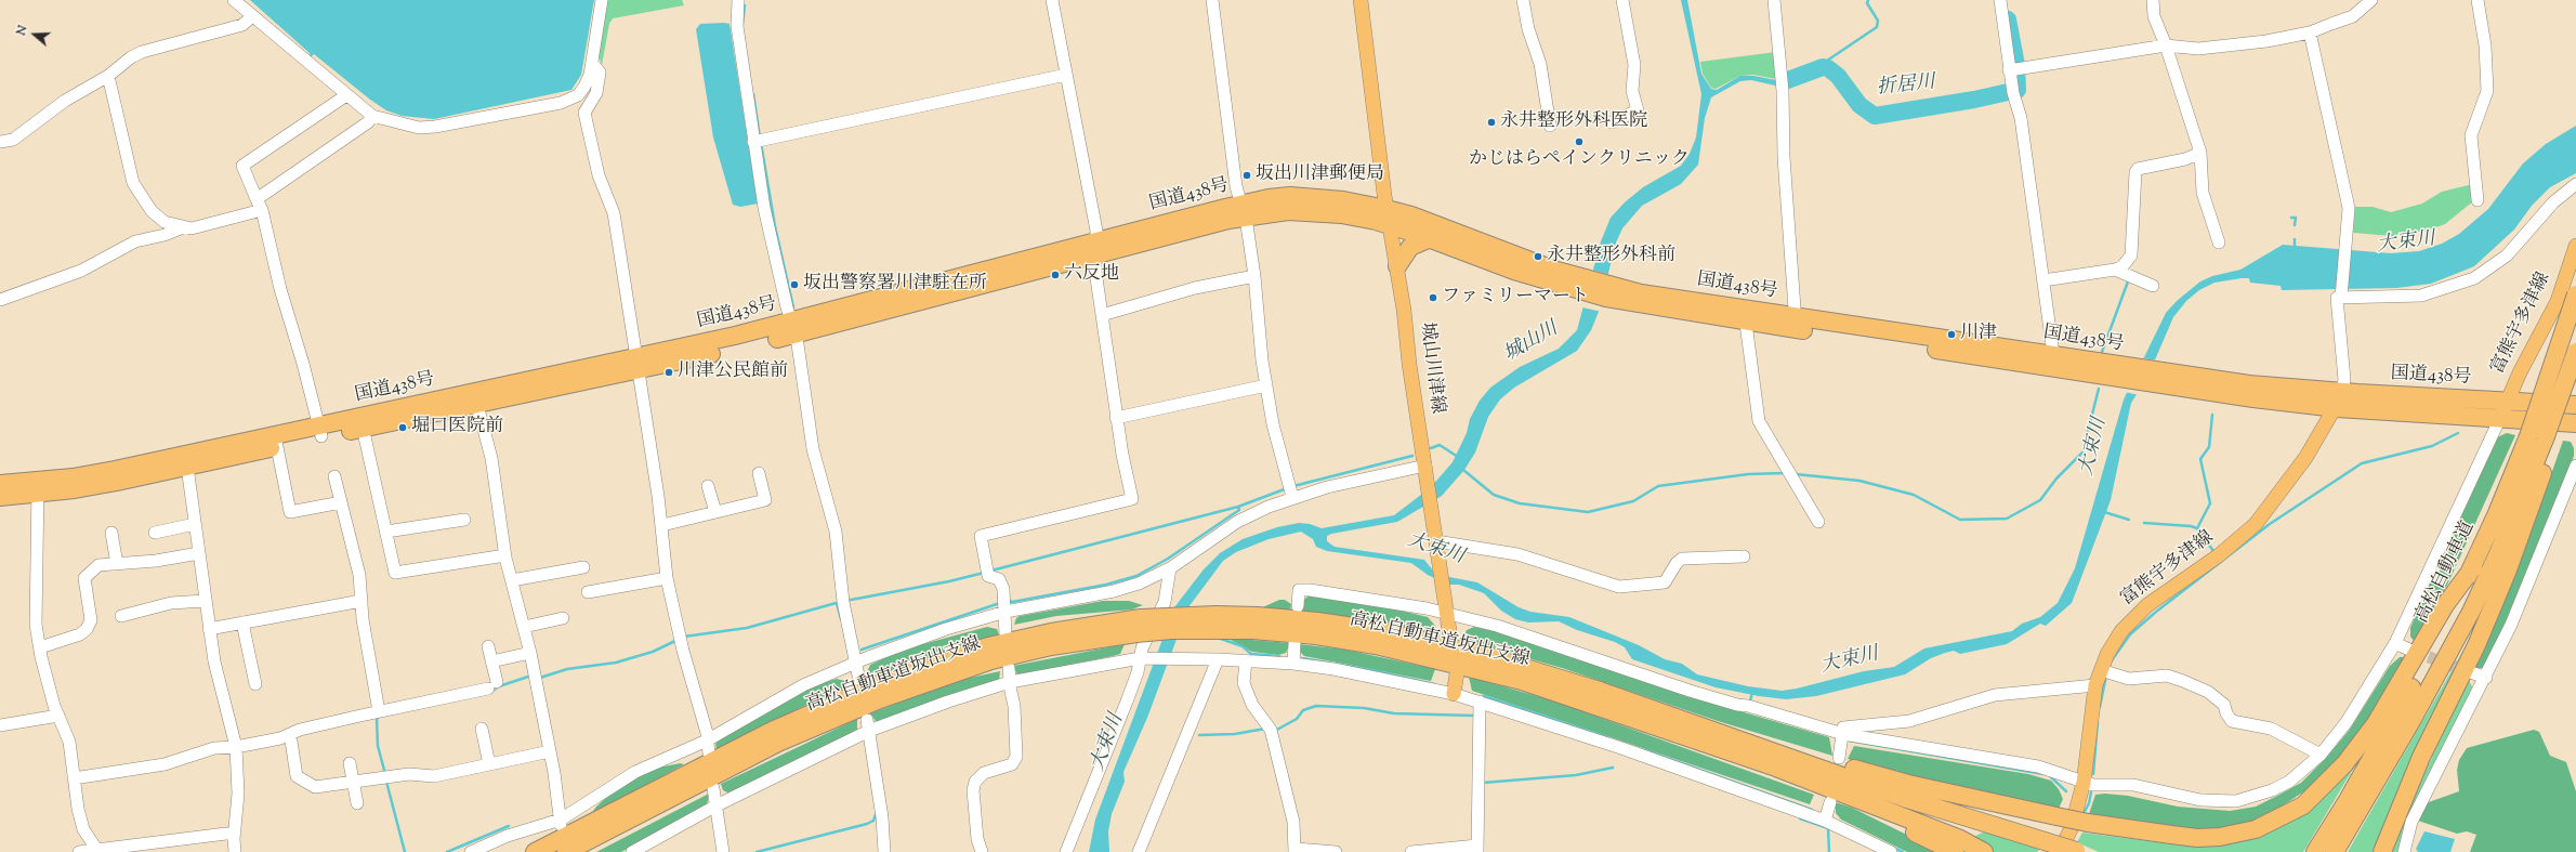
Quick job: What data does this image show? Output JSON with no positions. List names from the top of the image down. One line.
{"streets":{"highway":["国道438号","高松自動車道","高松自動車道坂出支線"],"main road":["富熊宇多津線","城山川津線"]},"crossings":[["国道438号","富熊宇多津線"],["国道438号","城山川津線"]],"water":["折居川","大束川","城山川"],"places":["永井整形外科医院","かじはらペインクリニック","坂出川津郵便局","永井整形外科前","六反地","坂出警察署川津駐在所","ファミリーマート","川津","川津公民館前","堀口医院前"],"north":"left"}
